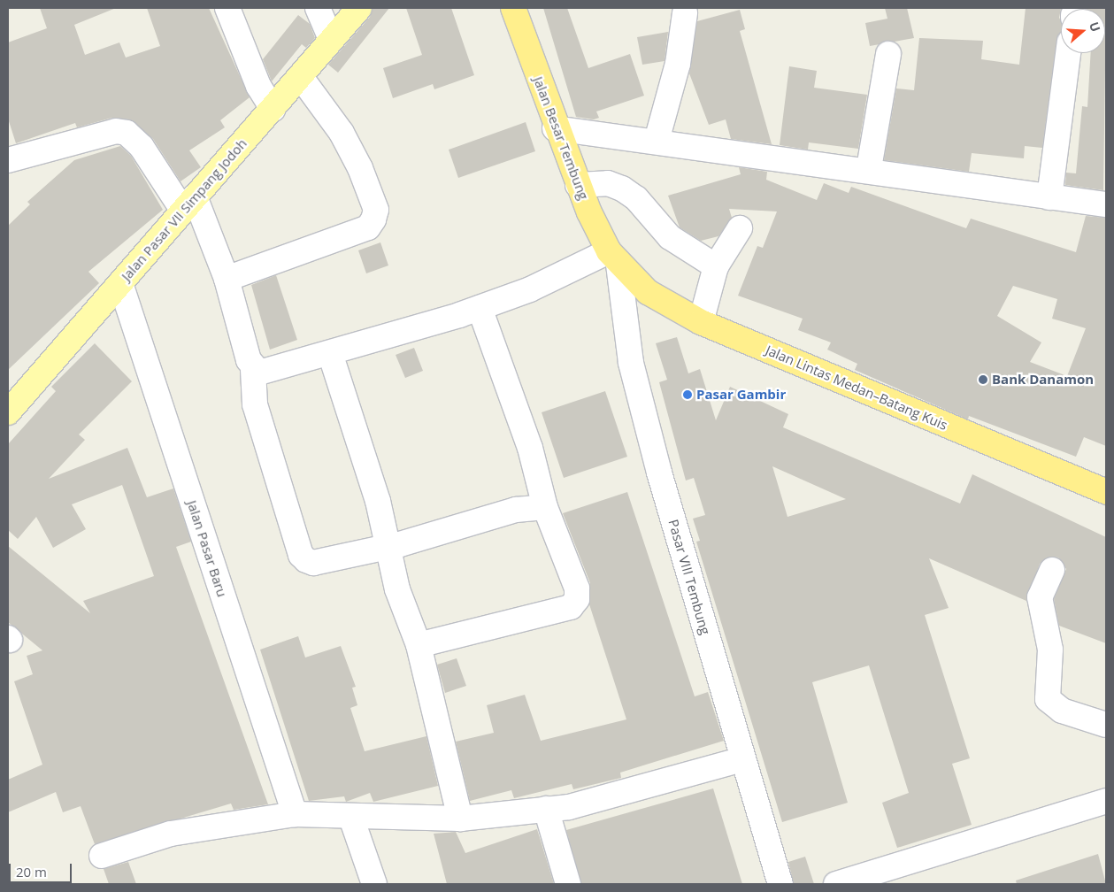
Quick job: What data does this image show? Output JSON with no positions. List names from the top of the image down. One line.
{"streets":{"highway":["Jalan Besar Tembung","Jalan Lintas Medan–Batang Kuis"],"main road":["Jalan Pasar VII Simpang Jodoh"],"street":["Jalan Pasar Baru","Pasar VIII Tembung"]},"crossings":[["Jalan Besar Tembung","Jalan Lintas Medan–Batang Kuis"],["Jalan Besar Tembung","Pasar VIII Tembung"],["Jalan Pasar VII Simpang Jodoh","Jalan Pasar Baru"],["Jalan Lintas Medan–Batang Kuis","Pasar VIII Tembung"]],"places":["Bank Danamon","Pasar Gambir"],"scale_bar":"20 m","north":"right"}
